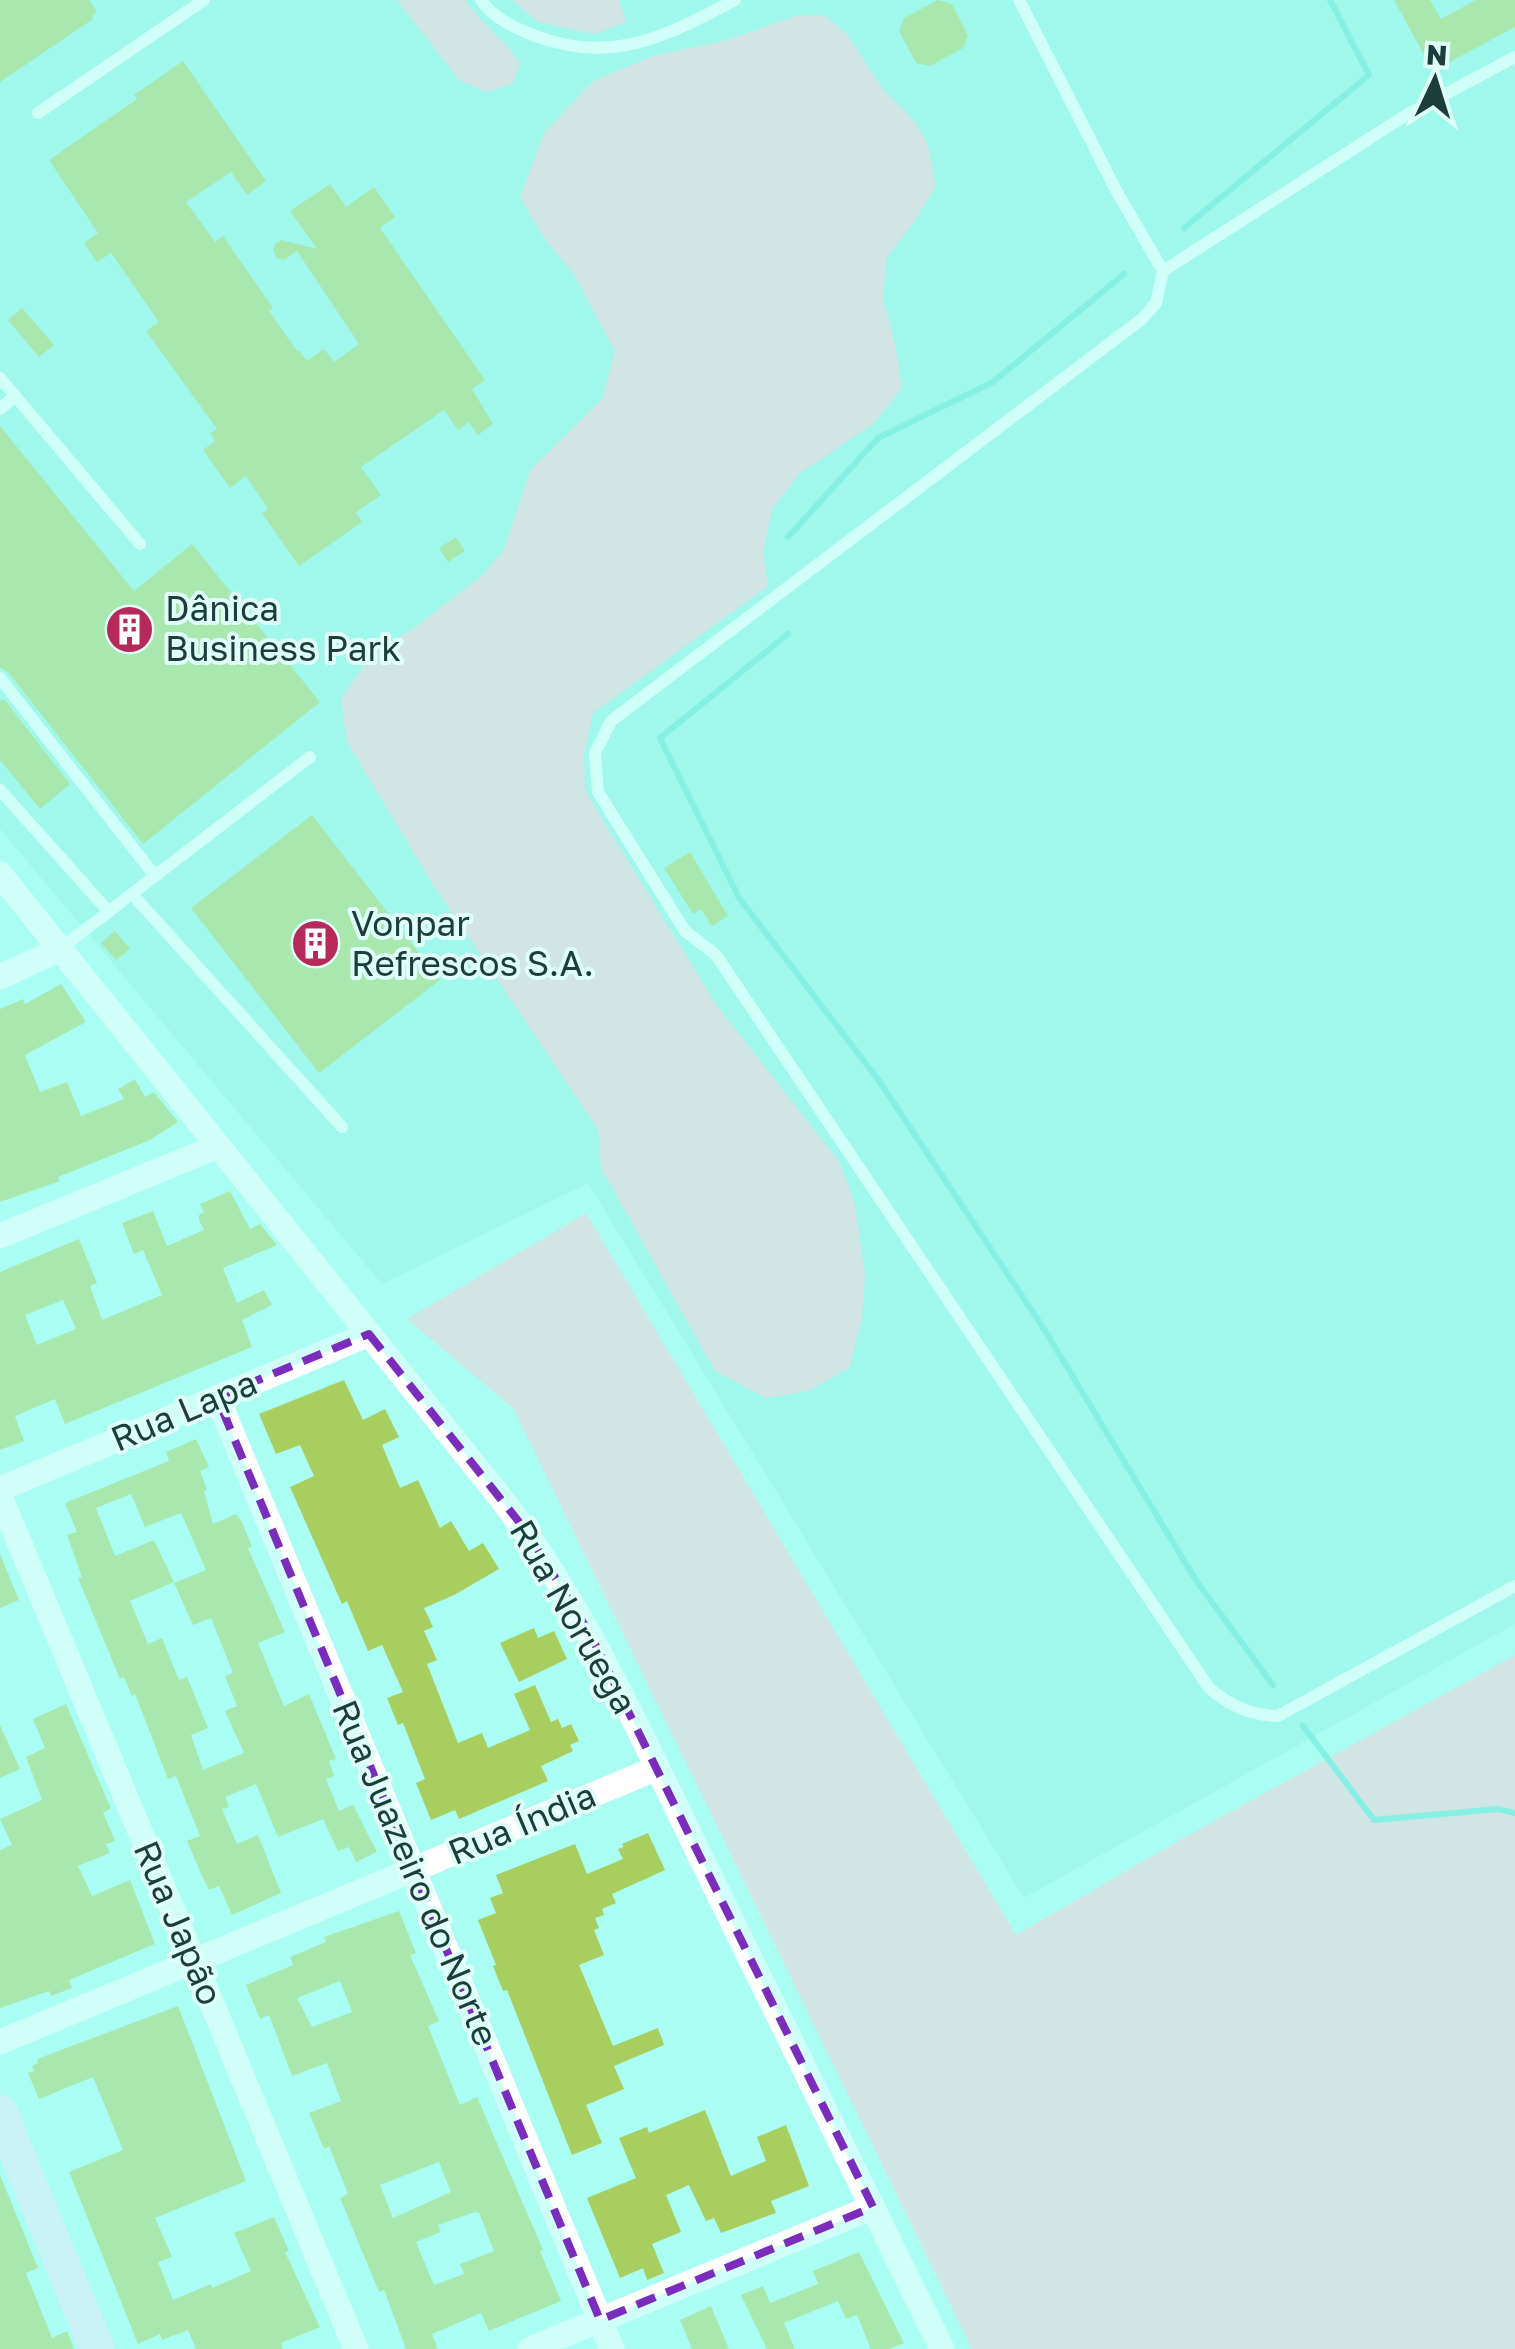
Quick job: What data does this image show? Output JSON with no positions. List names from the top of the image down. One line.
{"streets":{"street":["Rua Lapa","Rua Noruega","Rua Índia","Rua Juazeiro do Norte","Rua Japão"]},"crossings":[["Rua Lapa","Rua Noruega"],["Rua Lapa","Rua Juazeiro do Norte"],["Rua Noruega","Rua Índia"],["Rua Índia","Rua Juazeiro do Norte"],["Rua Índia","Rua Japão"]],"places":{"building":["Dânica Business Park","Vonpar Refrescos S.A."]},"north":"top"}
